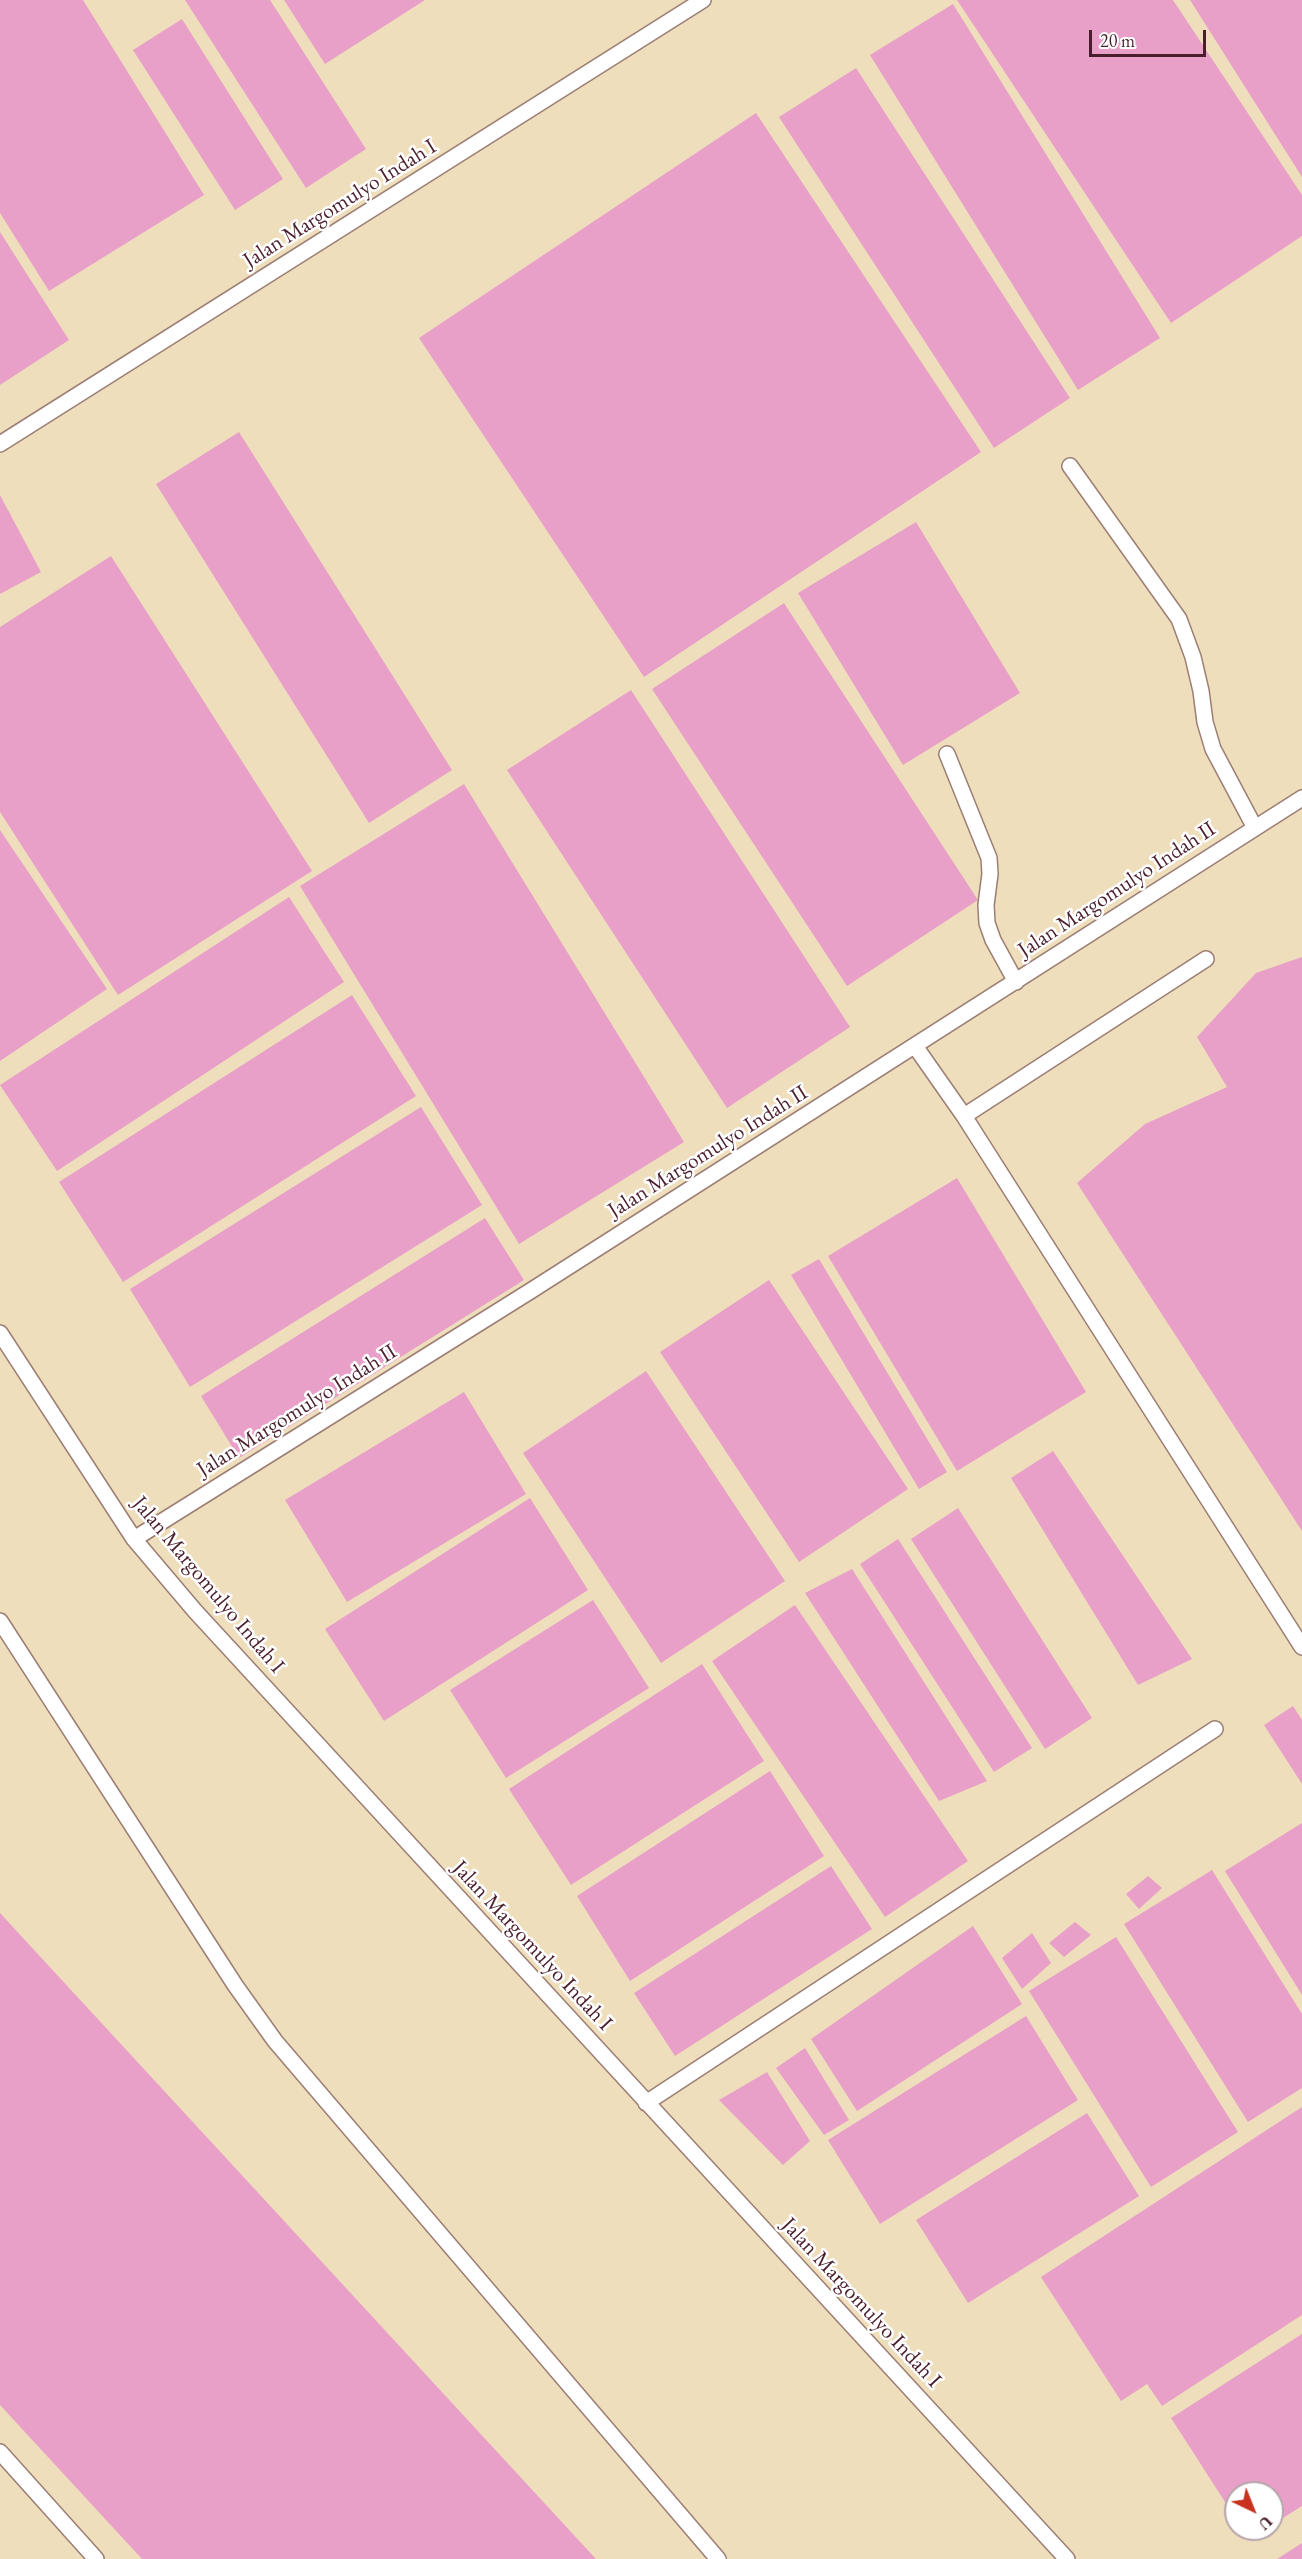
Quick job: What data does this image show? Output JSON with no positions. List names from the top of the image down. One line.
{"streets":{"lane":["Jalan Margomulyo Indah I","Jalan Margomulyo Indah II"]},"crossings":[["Jalan Margomulyo Indah I","Jalan Margomulyo Indah II"]],"scale_bar":"20 m","north":"bottom right"}
